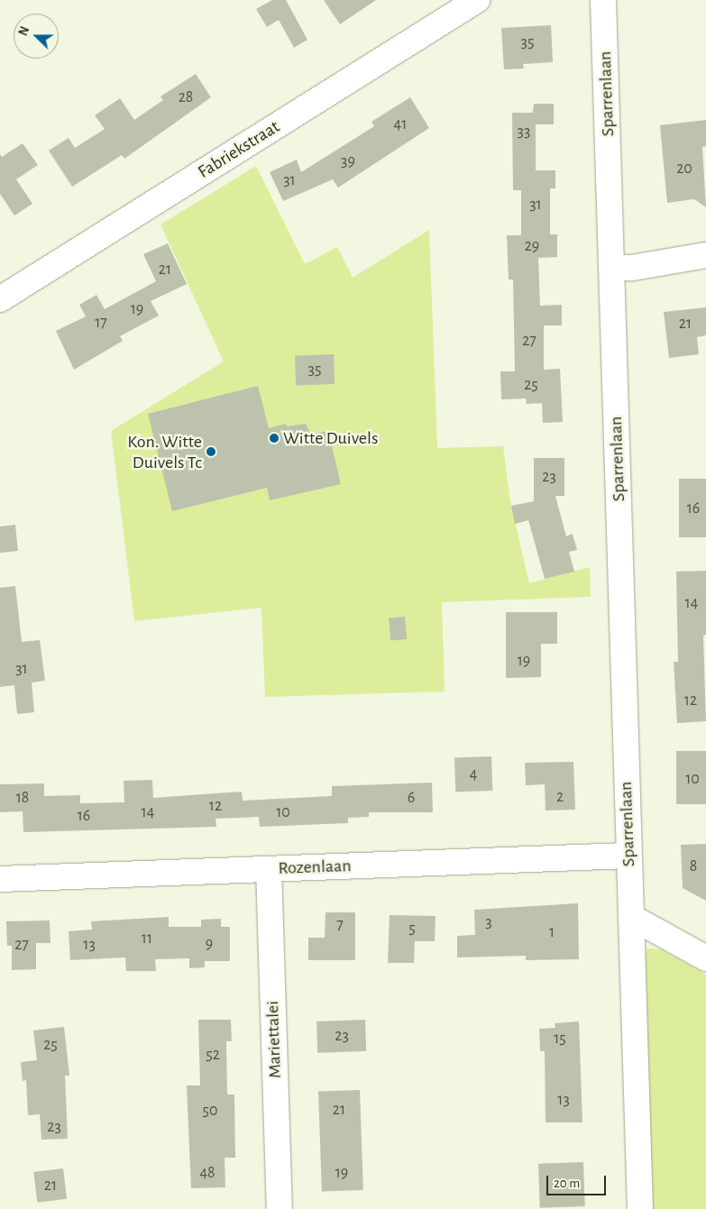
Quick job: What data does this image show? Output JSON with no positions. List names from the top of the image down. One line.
{"streets":{"street":["Sparrenlaan","Fabriekstraat","Rozenlaan","Mariettalei"]},"crossings":[["Sparrenlaan","Rozenlaan"],["Rozenlaan","Mariettalei"]],"places":["Witte Duivels","Kon. Witte Duivels Tc"],"house_numbers":["35","28","41","33","39","20","31","31","29","21","19","17","21","27","35","25","23","16","14","19","31","12","4","10","2","18","6","12","14","10","16","8","3","7","5","1","11","9","27","13","23","15","25","52","13","21","50","23","48","19","21"],"scale_bar":"20 m","north":"left"}
